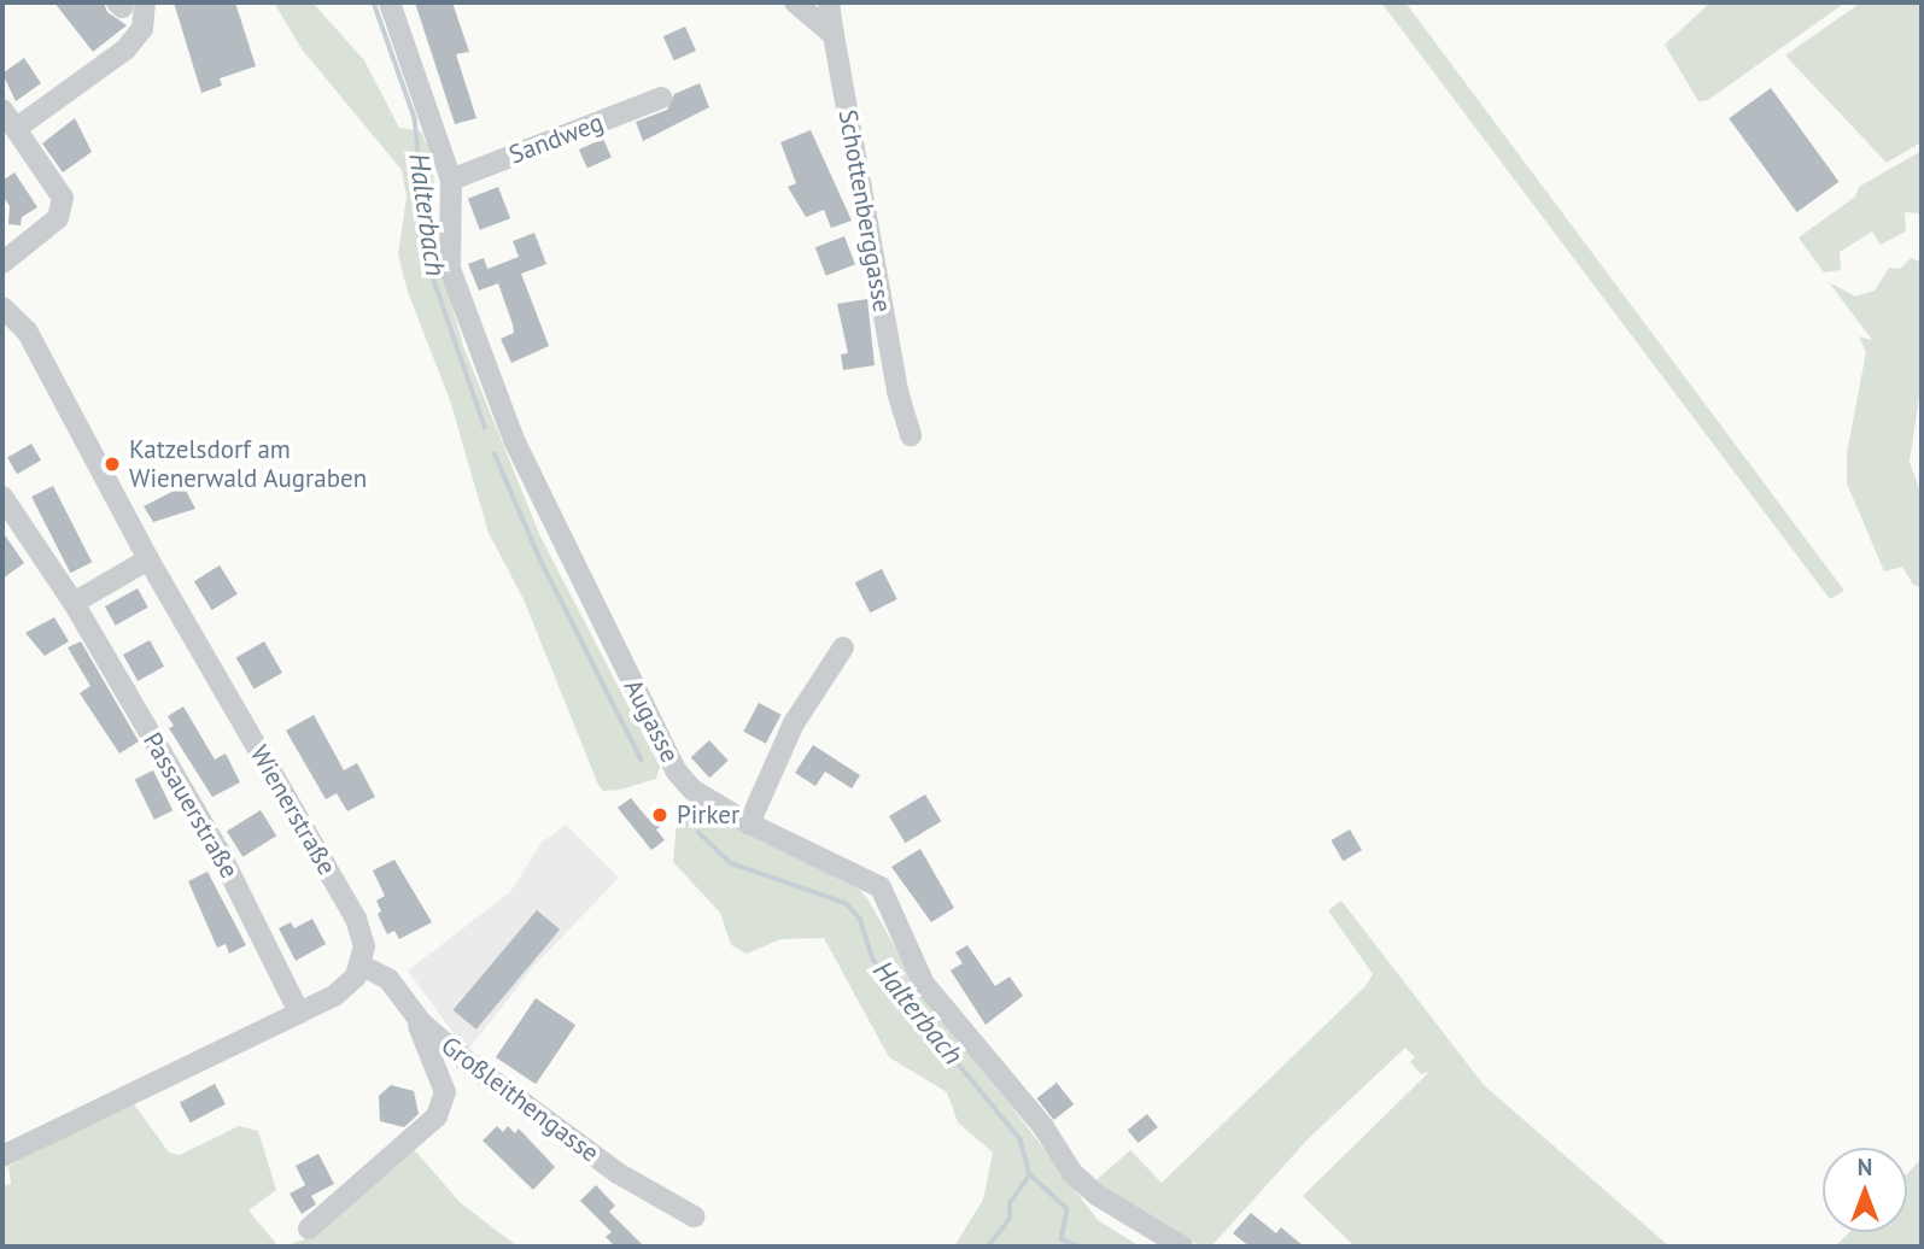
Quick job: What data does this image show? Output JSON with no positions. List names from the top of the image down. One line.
{"streets":{"street":["Sandweg","Schottenberggasse","Augasse","Passauerstraße","Wienerstraße","Großleithengasse"]},"crossings":[["Sandweg","Augasse"],["Wienerstraße","Großleithengasse"]],"water":["Halterbach"],"places":["Katzelsdorf am Wienerwald Augraben","Pirker"],"north":"top"}
